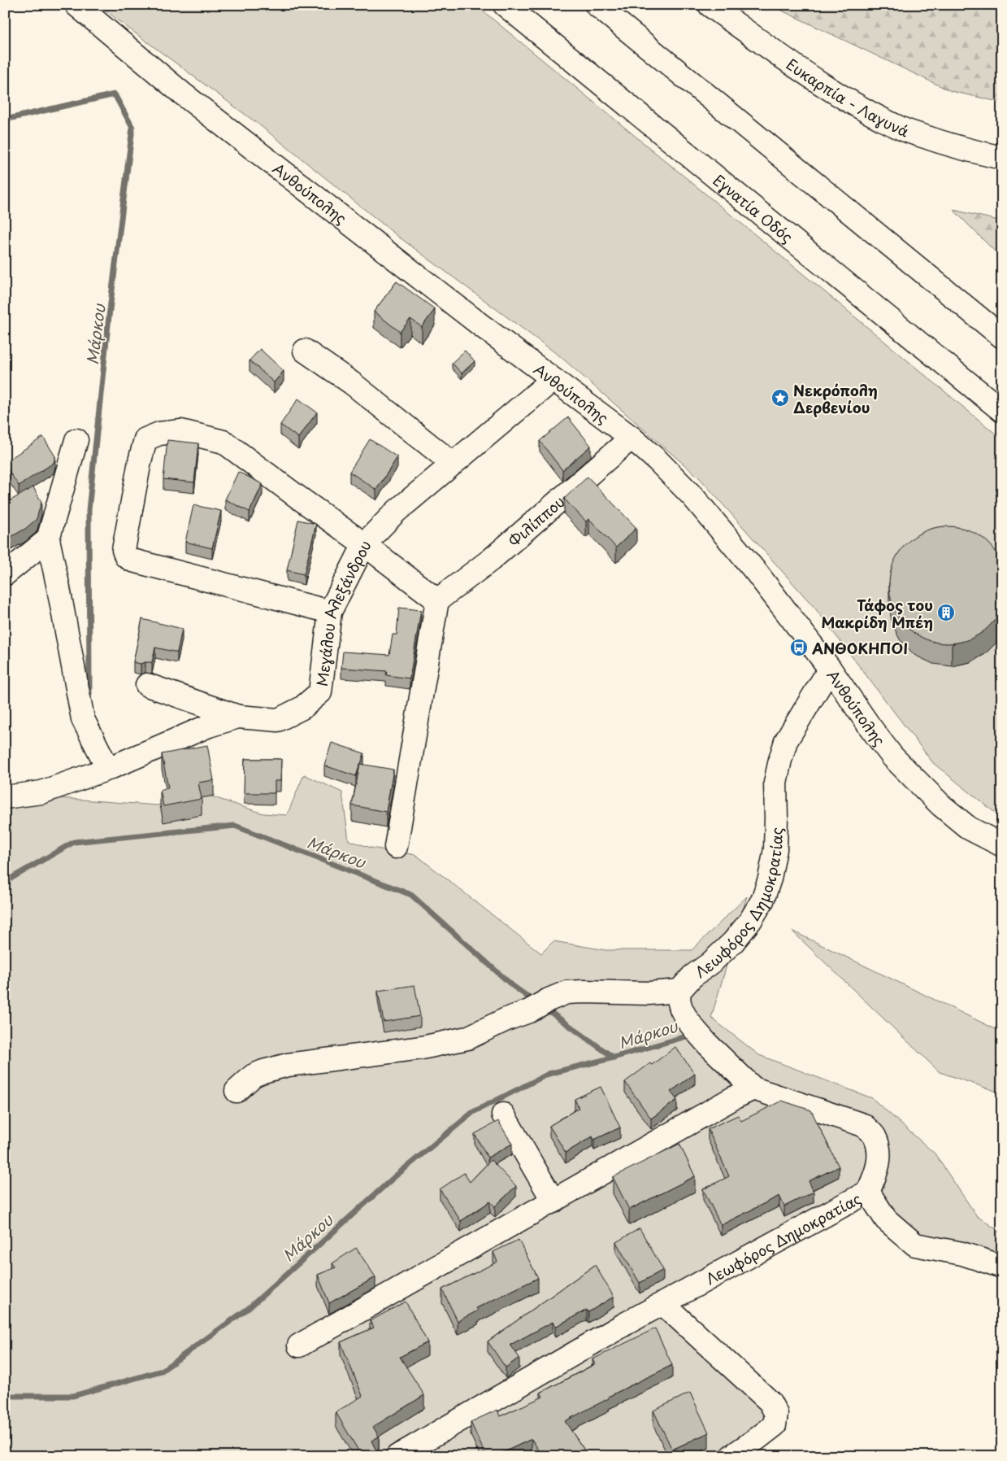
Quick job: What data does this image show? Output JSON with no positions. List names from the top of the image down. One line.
{"streets":{"main road":["Ευκαρπία - Λαγυνά","Ανθούπολης","Εγνατία Οδός","Φιλίππου","Μεγάλου Αλεξάνδρου","Λεωφόρος Δημοκρατίας"]},"crossings":[["Ανθούπολης","Φιλίππου"],["Ανθούπολης","Μεγάλου Αλεξάνδρου"],["Ανθούπολης","Λεωφόρος Δημοκρατίας"]],"water":["Μάρκου"],"places":{"place":["Νεκρόπολη Δερβενίου"],"building":["Τάφος του Μακρίδη Μπέη"],"bus stop":["ΑΝΘΟΚΗΠΟΙ"]}}
